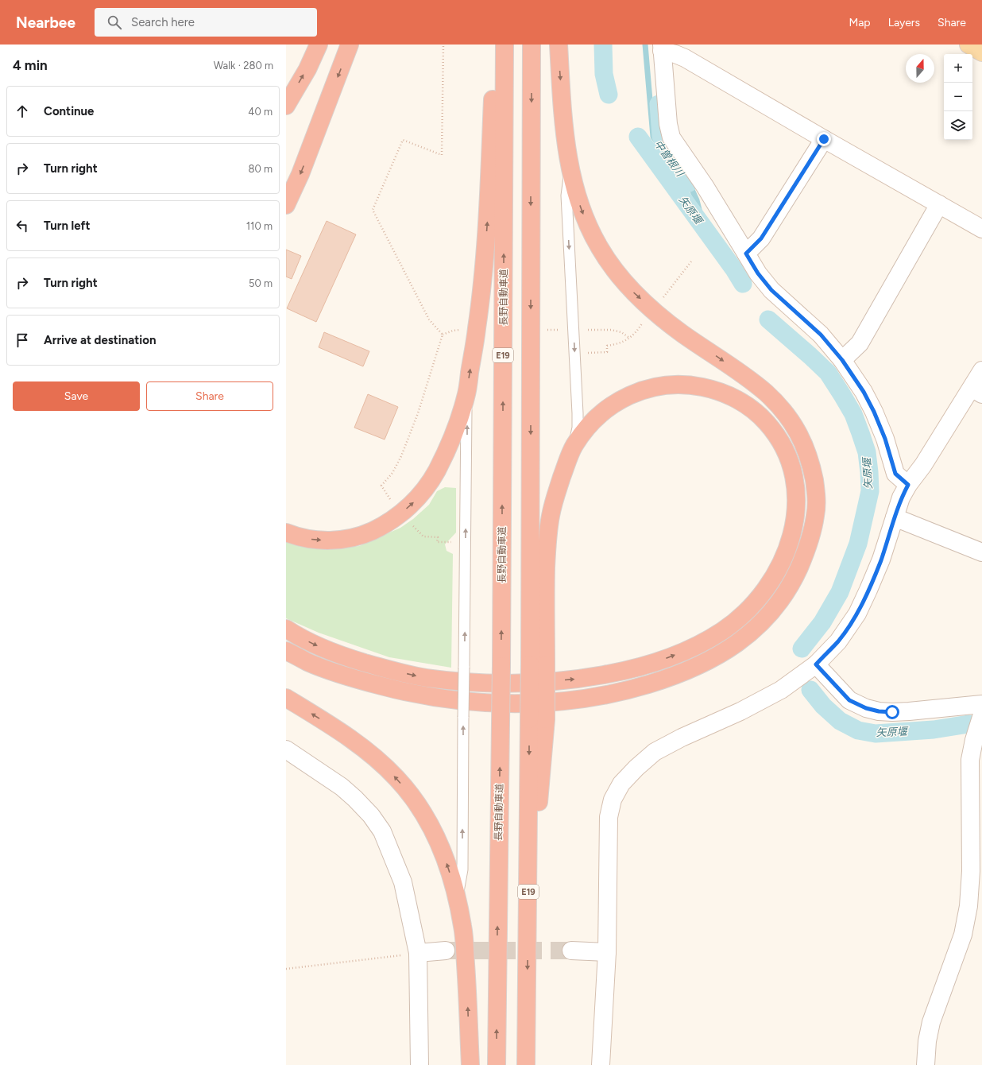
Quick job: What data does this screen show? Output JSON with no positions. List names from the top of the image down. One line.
{"streets":{"highway":["長野自動車道","E19"]},"water":["中曽根川","矢原堰"],"north":"top","page":{"header":"Nearbee","search":"Search here","nav":["Map","Layers","Share"],"heading":["4 min","Walk · 280 m"],"map_buttons":["+","−"],"list":[["Continue","40 m"],["Turn right","80 m"],["Turn left","110 m"],["Turn right","50 m"],"Arrive at destination"],"buttons":["Save","Share"]}}
